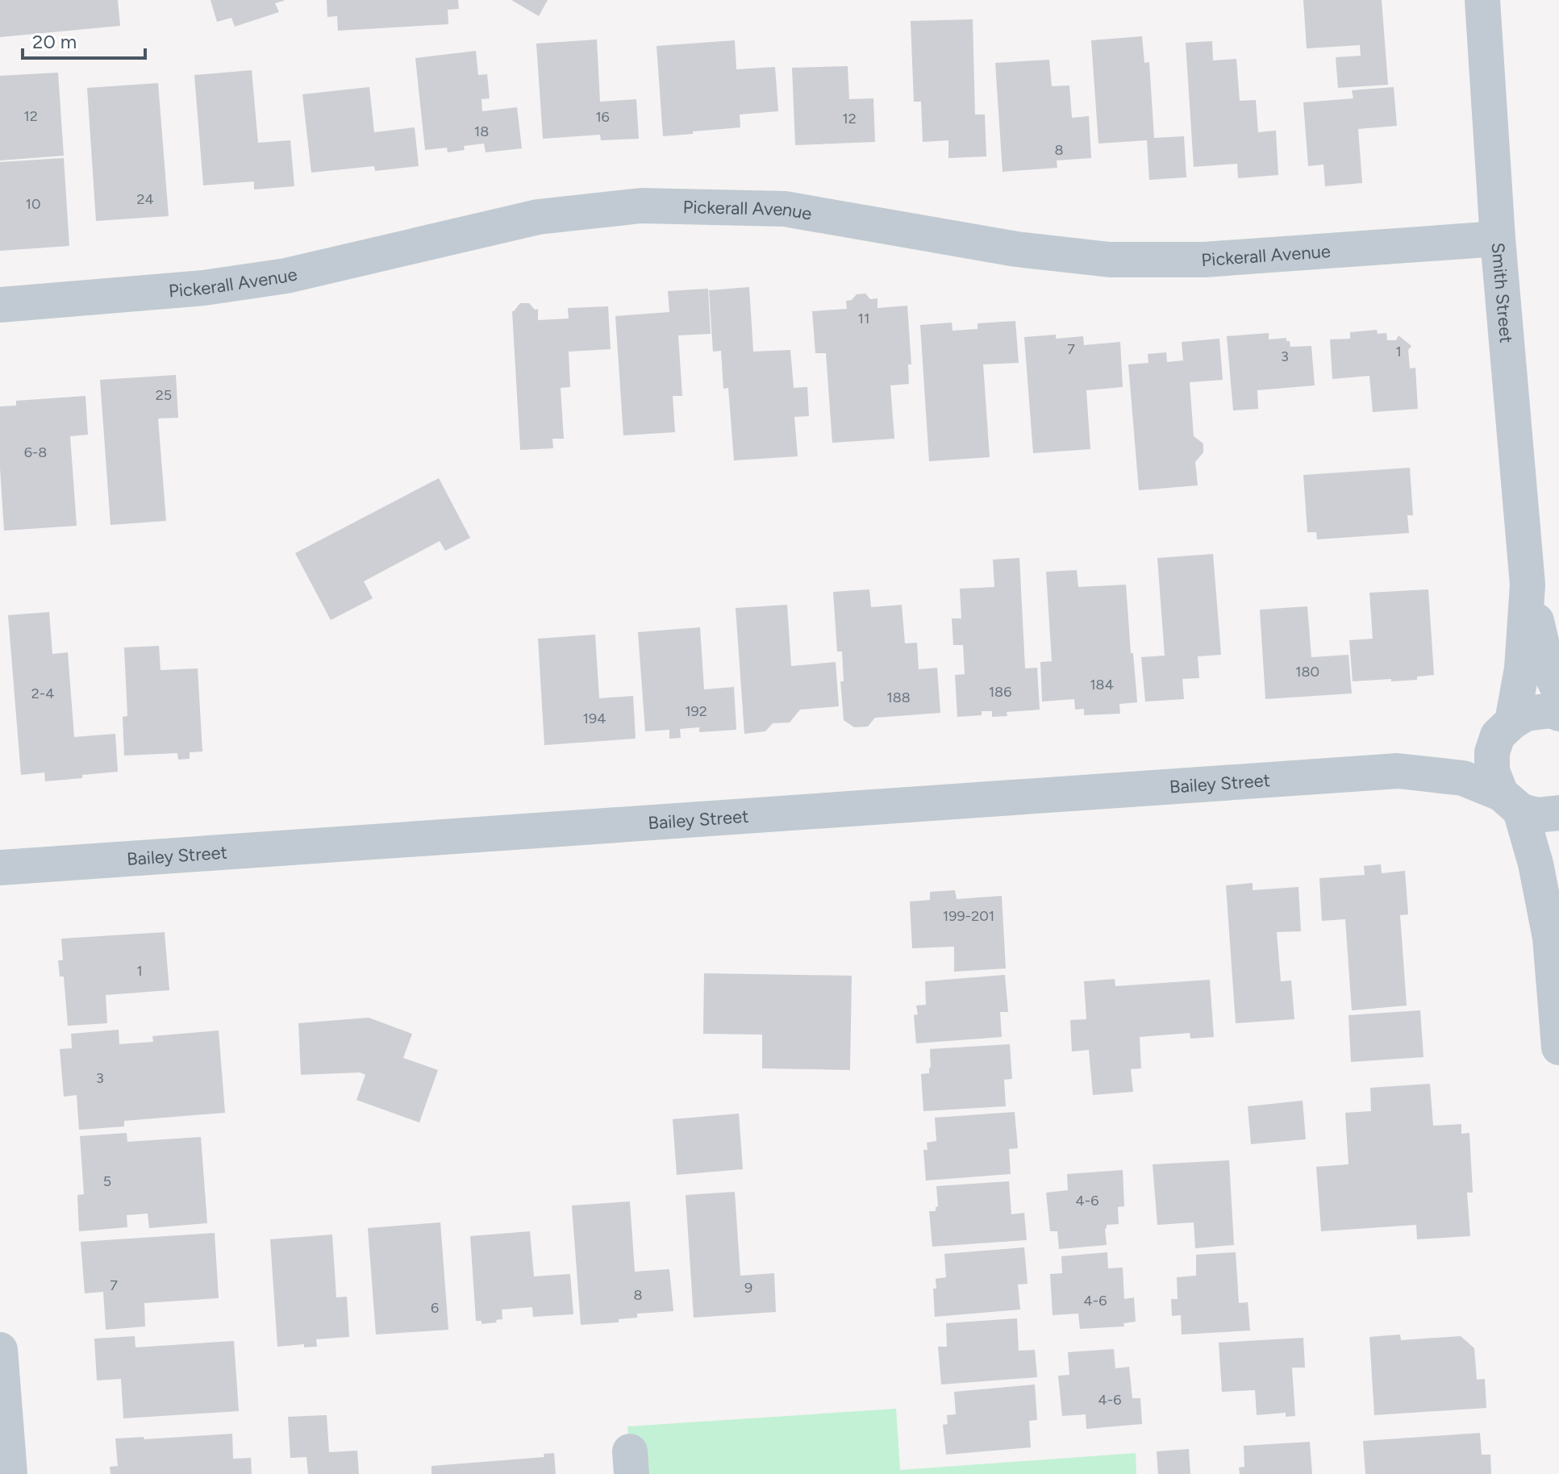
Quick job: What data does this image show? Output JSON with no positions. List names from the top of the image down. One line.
{"streets":{"street":["Pickerall Avenue","Smith Street","Bailey Street"]},"crossings":[["Pickerall Avenue","Smith Street"],["Smith Street","Bailey Street"]],"house_numbers":["12","16","12","18","8","24","10","11","7","1","3","25","6-8","180","184","186","2-4","188","192","194","199-201","1","3","5","4-6","7","9","8","4-6","6","4-6"],"scale_bar":"20 m"}
